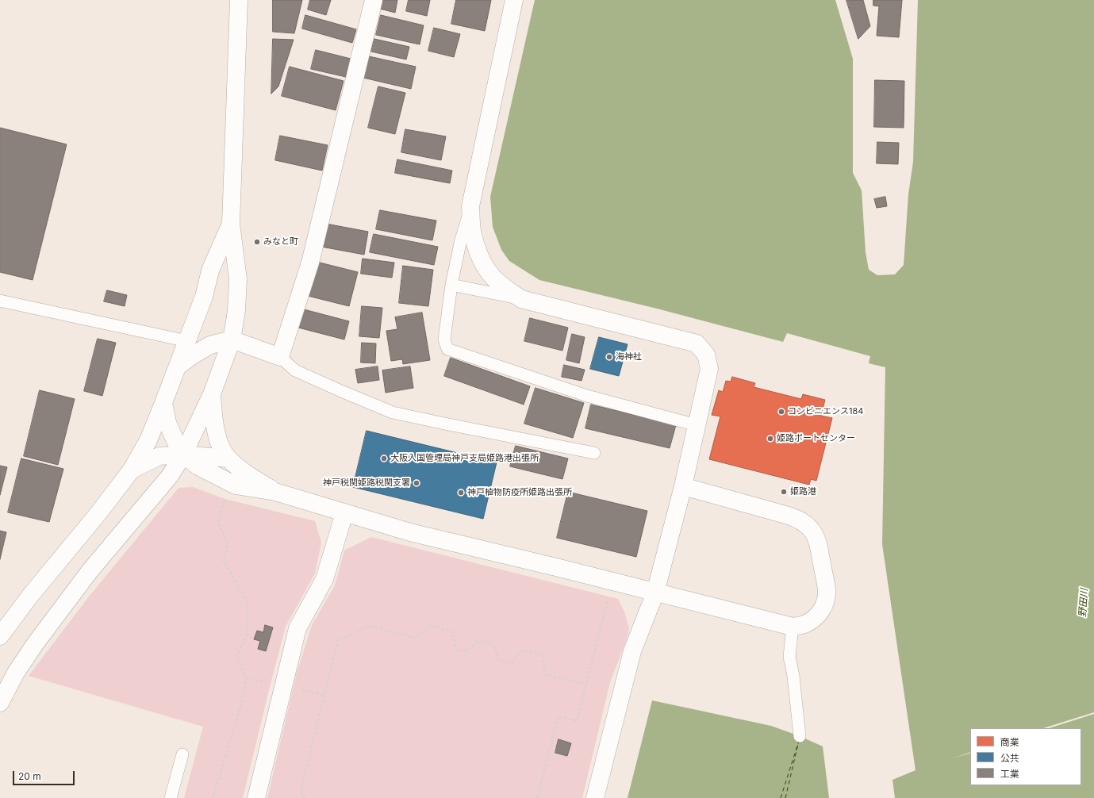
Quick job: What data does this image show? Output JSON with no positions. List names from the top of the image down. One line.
{"water":["野田川"],"places":["みなと町","海神社","コンビニエンス184","姫路ポートセンター","大阪入国管理局神戸支局姫路港出張所","神戸税関姫路税関支署","姫路港","神戸植物防疫所姫路出張所"],"legend":["商業","公共","工業"],"scale_bar":"20 m"}
